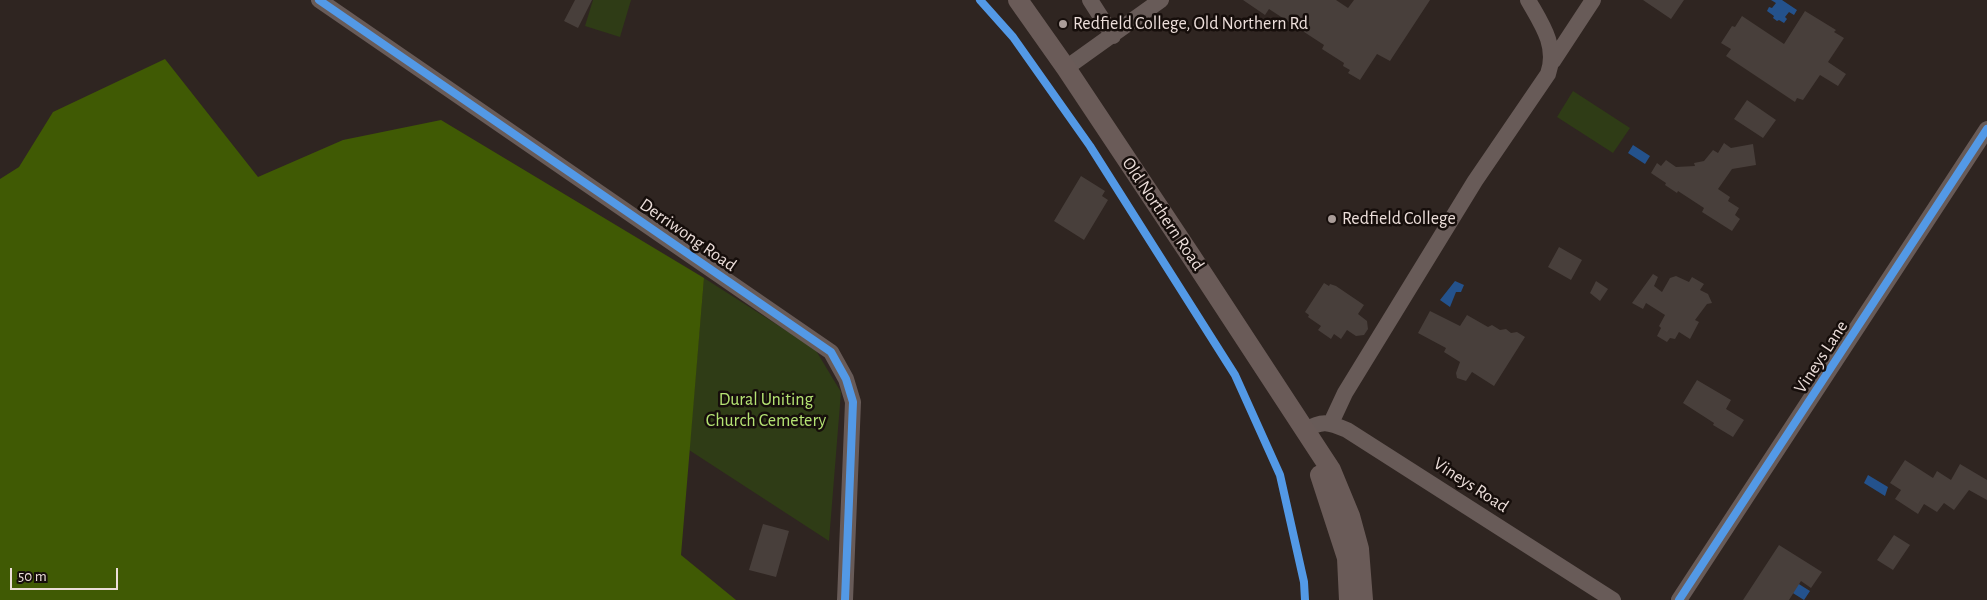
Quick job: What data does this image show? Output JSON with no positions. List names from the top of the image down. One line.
{"streets":{"main road":["Old Northern Road"],"street":["Derriwong Road","Vineys Lane","Vineys Road"]},"parks":["Dural Uniting Church Cemetery"],"places":["Redfield College, Old Northern Rd","Redfield College"],"scale_bar":"50 m"}
